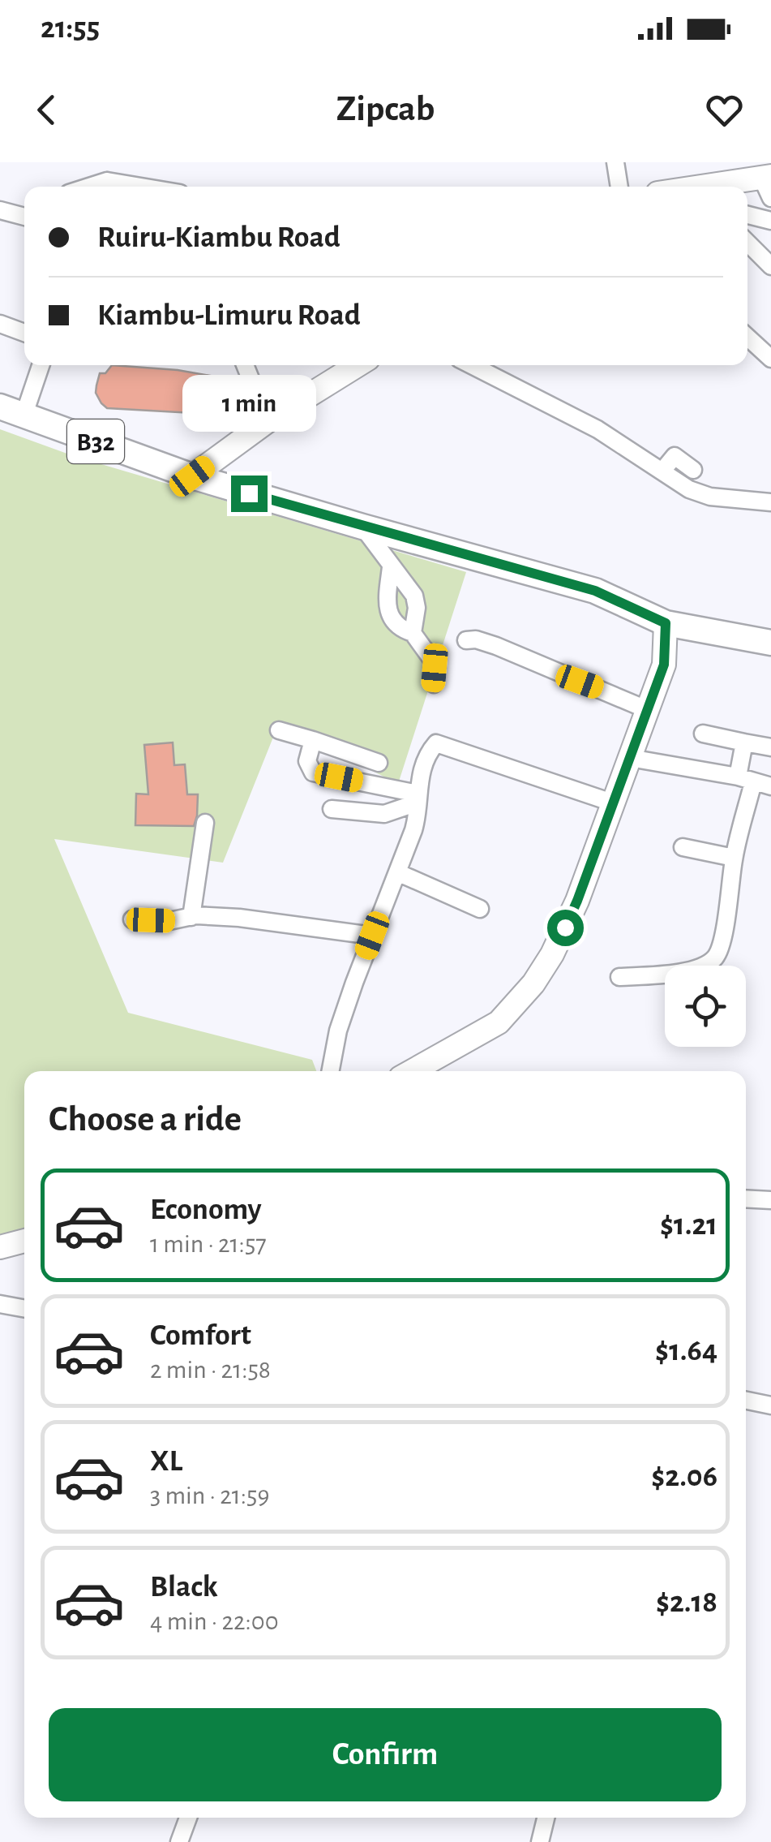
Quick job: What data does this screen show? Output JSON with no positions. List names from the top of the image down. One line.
{"streets":{"highway":["B32"]},"page":{"status":"21:55","header":"Zipcab","banner":["Ruiru-Kiambu Road","Kiambu-Limuru Road"],"bubble":"1 min","heading":"Choose a ride","list":[{"name":"Economy","note":"1 min · 21:57","value":"$1.21"},{"name":"Comfort","note":"2 min · 21:58","value":"$1.64"},{"name":"XL","note":"3 min · 21:59","value":"$2.06"},{"name":"Black","note":"4 min · 22:00","value":"$2.18"}],"buttons":"Confirm"}}
